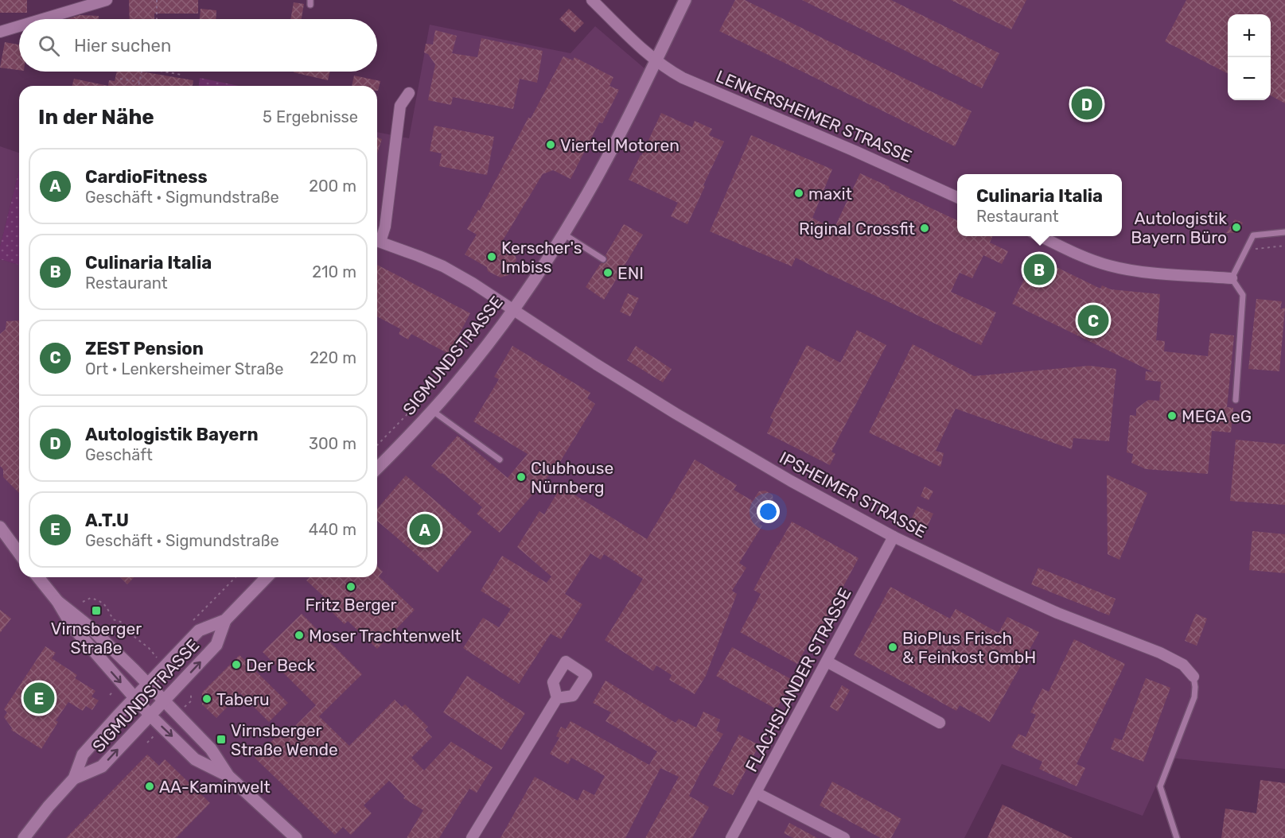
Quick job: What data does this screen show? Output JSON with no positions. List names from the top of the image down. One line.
{"streets":{"main road":["SIGMUNDSTRASSE"],"street":["LENKERSHEIMER STRASSE","IPSHEIMER STRASSE","FLACHSLANDER STRASSE"]},"crossings":[["LENKERSHEIMER STRASSE","SIGMUNDSTRASSE"],["SIGMUNDSTRASSE","IPSHEIMER STRASSE"],["IPSHEIMER STRASSE","FLACHSLANDER STRASSE"]],"places":{"other":["Viertel Motoren","maxit","Autologistik Bayern Büro","Riginal Crossfit","Kerscher's Imbiss","ENI","MEGA eG","Clubhouse Nürnberg","Fritz Berger","Moser Trachtenwelt","BioPlus Frisch & Feinkost GmbH","Der Beck","Taberu","AA-Kaminwelt"],"transit":["Virnsberger Straße","Virnsberger Straße Wende"]},"page":{"map_buttons":["+","−"],"search":"Hier suchen","heading":["In der Nähe","5 Ergebnisse"],"pins":["D","B","C","A","E"],"list":[{"mark":"A","name":"CardioFitness","note":"Geschäft · Sigmundstraße","value":"200 m"},{"mark":"B","name":"Culinaria Italia","note":"Restaurant","value":"210 m"},{"mark":"C","name":"ZEST Pension","note":"Ort · Lenkersheimer Straße","value":"220 m"},{"mark":"D","name":"Autologistik Bayern","note":"Geschäft","value":"300 m"},{"mark":"E","name":"A.T.U","note":"Geschäft · Sigmundstraße","value":"440 m"}],"popup":["Culinaria Italia","Restaurant"]}}
